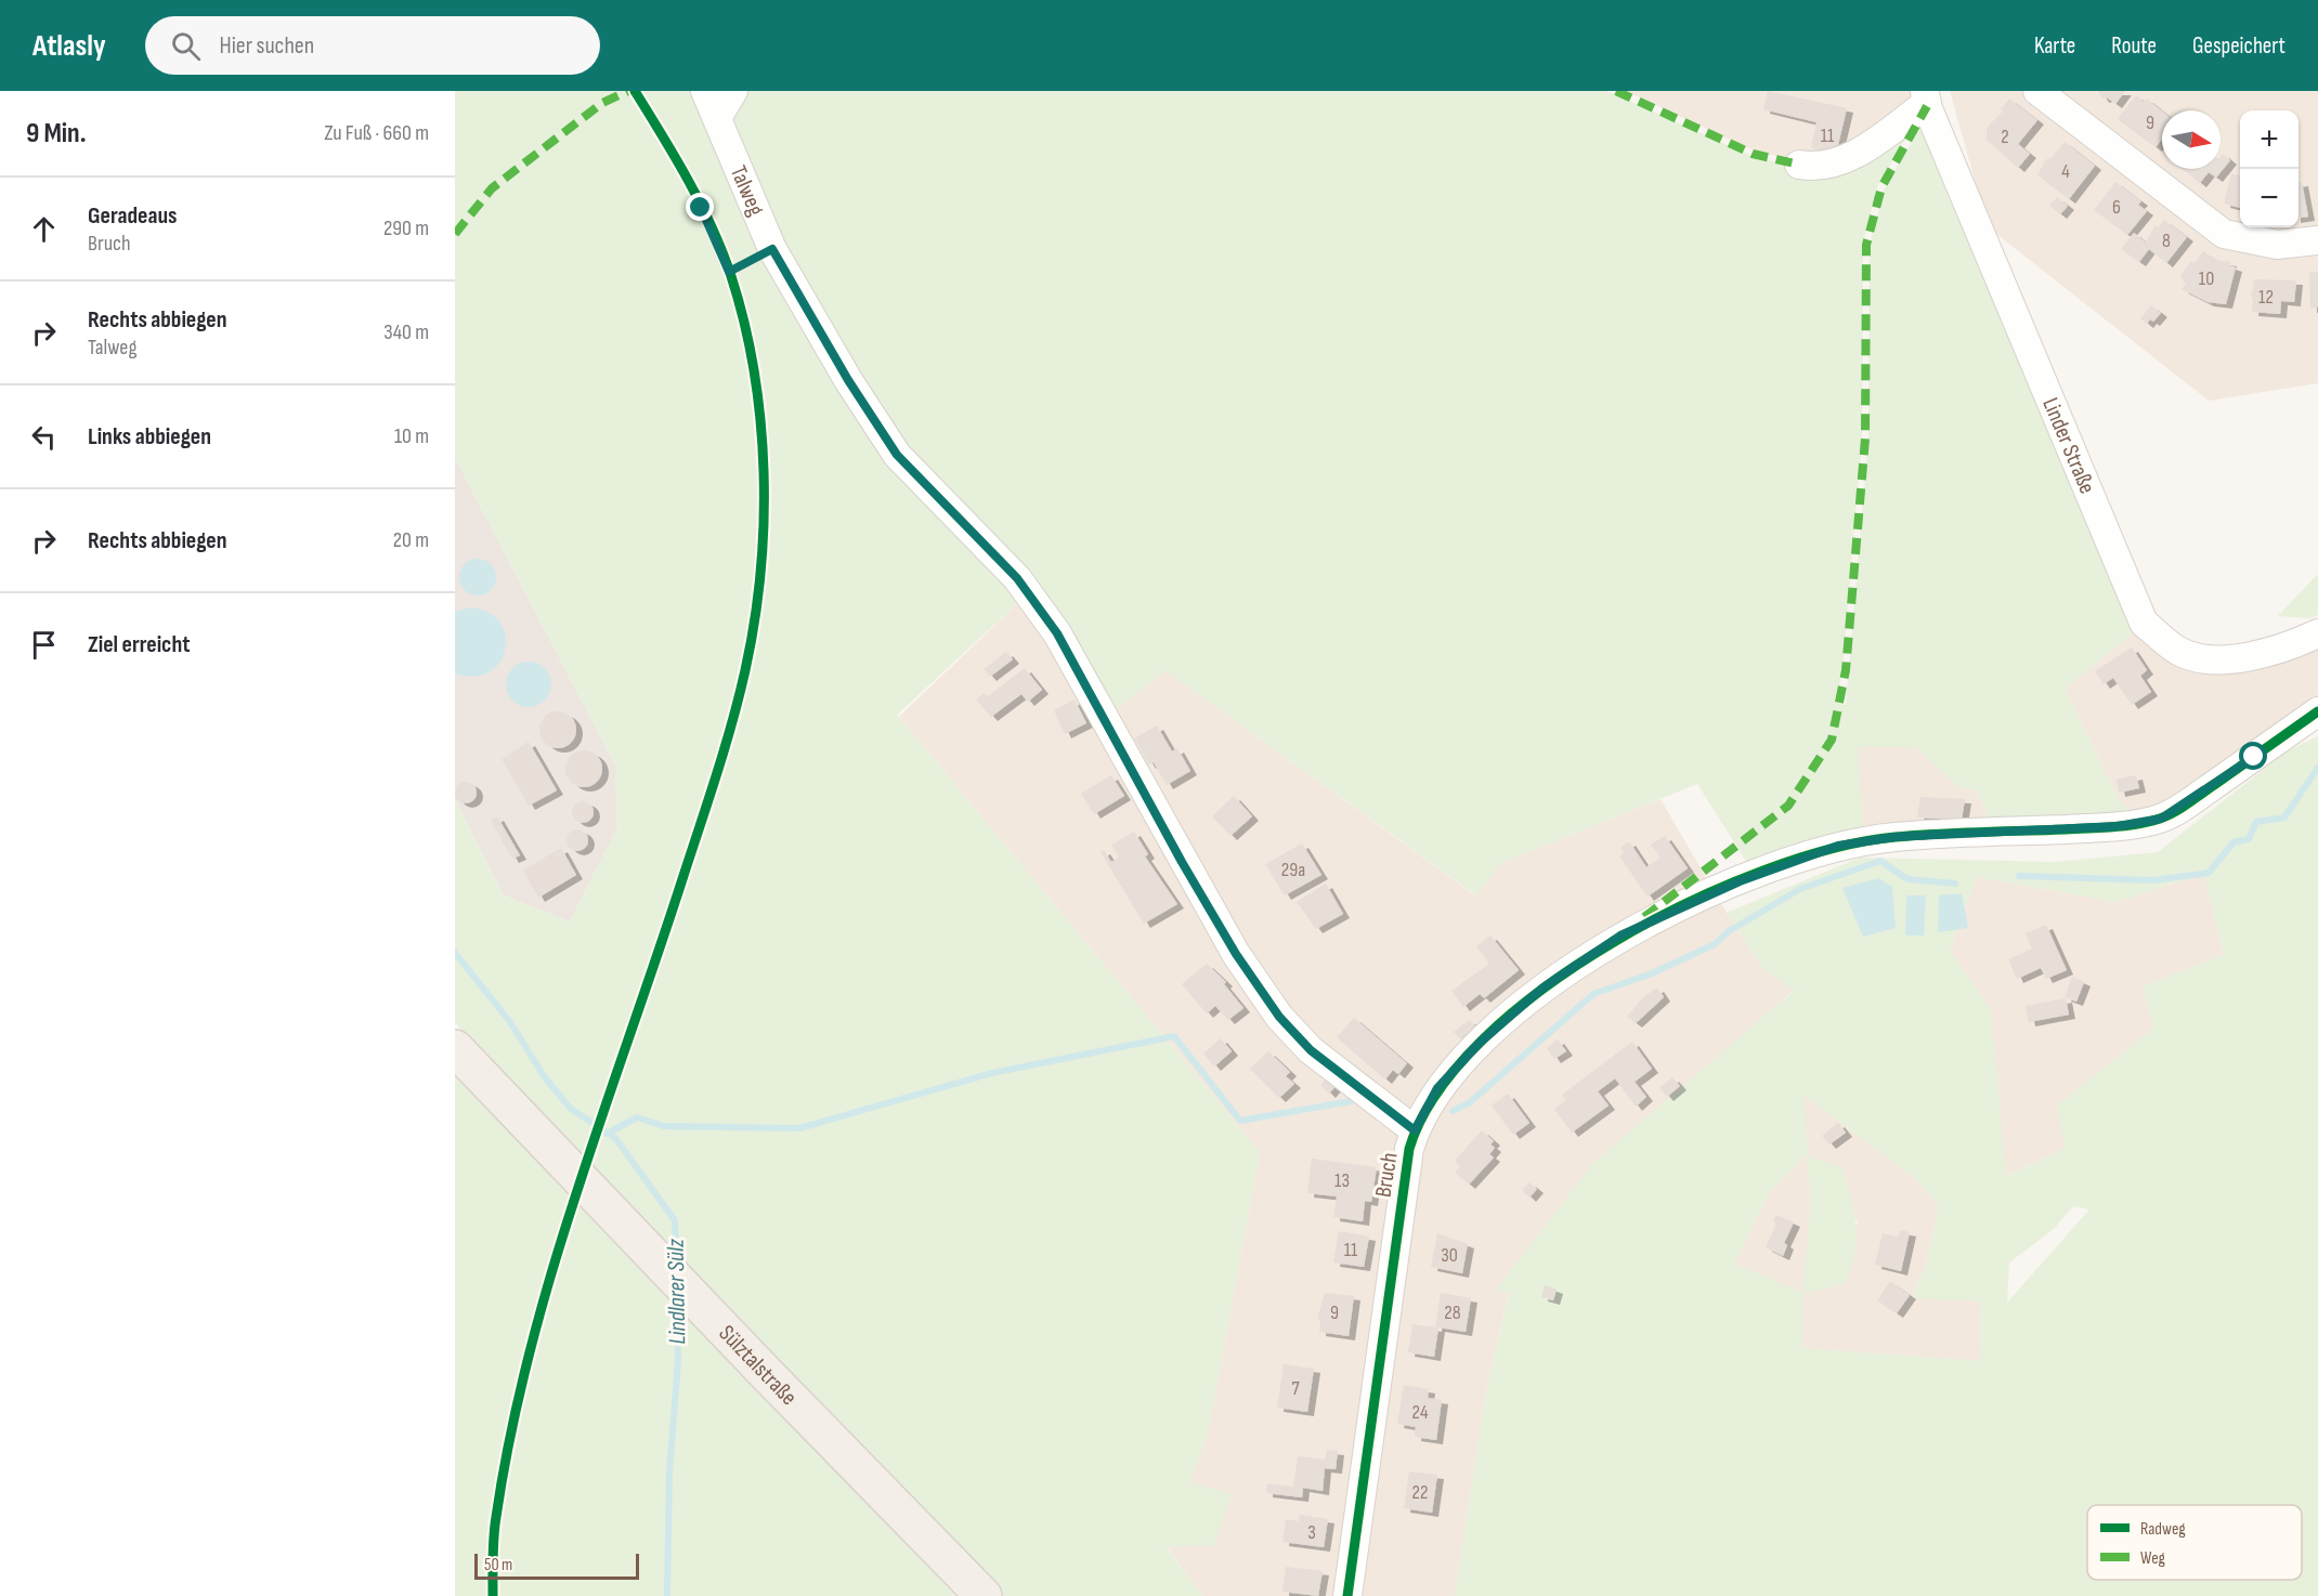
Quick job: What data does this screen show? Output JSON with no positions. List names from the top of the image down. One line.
{"streets":{"main road":["Sülztalstraße"],"street":["Talweg","Linder Straße","Bruch"]},"crossings":[["Talweg","Bruch"]],"water":["Lindlarer Sülz"],"house_numbers":["9","11","2","4","6","8","10","12","29a","13","11","30","9","28","7","24","22","3"],"legend":["Radweg","Weg"],"scale_bar":"50 m","north":"right","page":{"header":"Atlasly","search":"Hier suchen","nav":["Karte","Route","Gespeichert"],"heading":["9 Min.","Zu Fuß · 660 m"],"map_buttons":["+","−"],"list":[["Geradeaus","Bruch","290 m"],["Rechts abbiegen","Talweg","340 m"],["Links abbiegen","10 m"],["Rechts abbiegen","20 m"],"Ziel erreicht"],"scale":"50 m"}}
